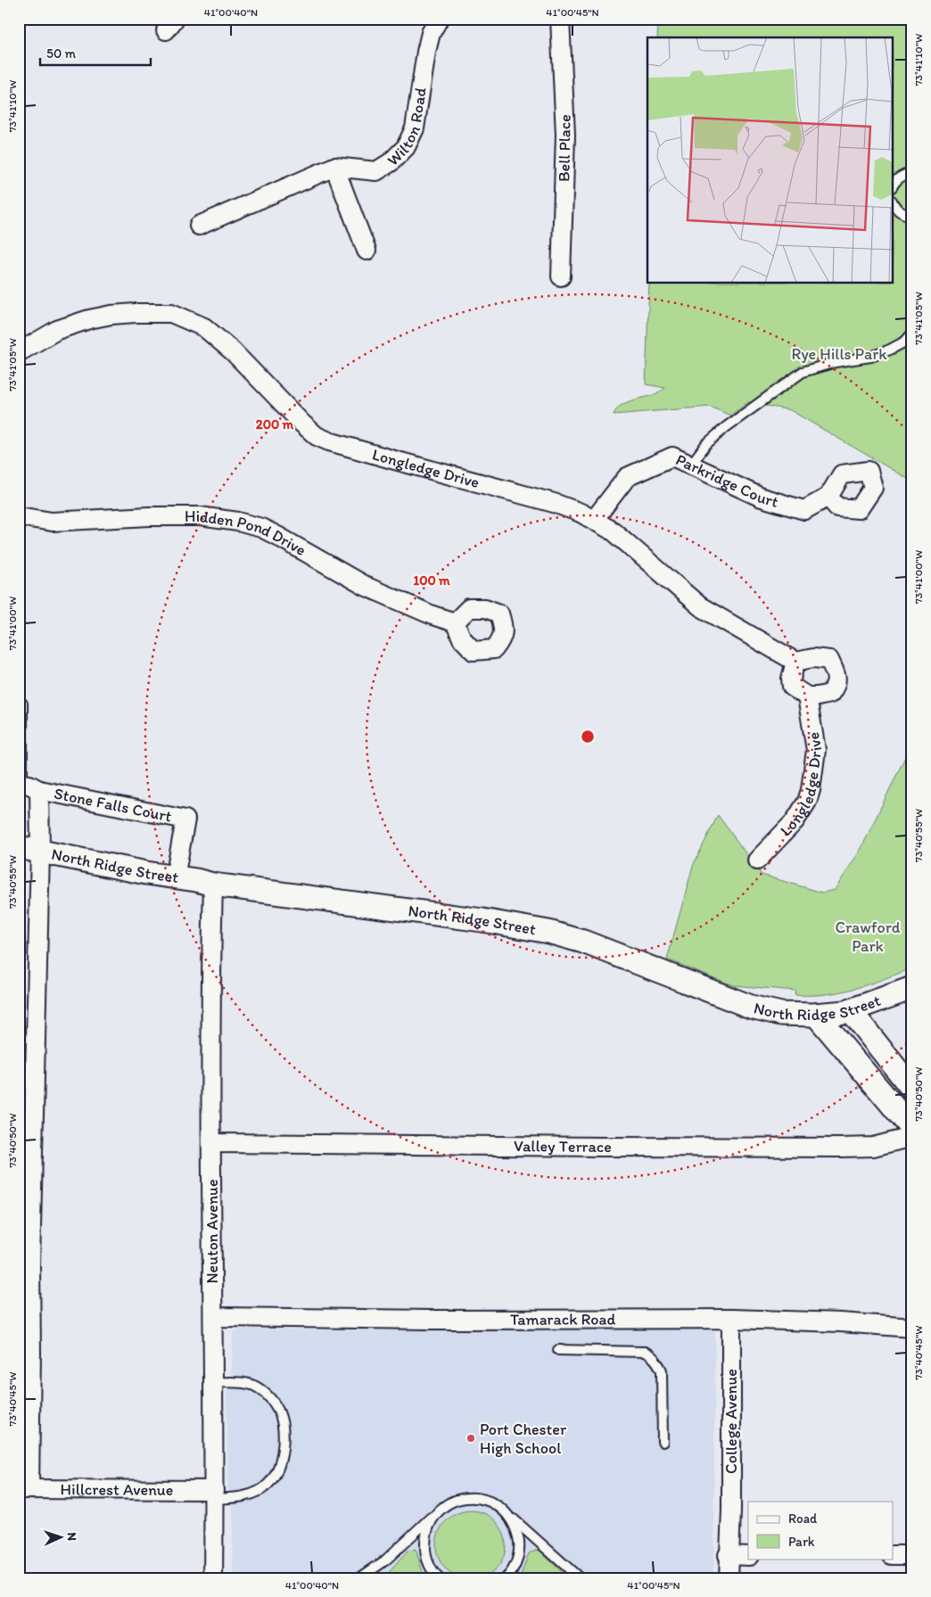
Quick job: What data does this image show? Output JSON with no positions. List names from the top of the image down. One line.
{"streets":{"street":["Wilton Road","Bell Place","Longledge Drive","Parkridge Court","Hidden Pond Drive","Stone Falls Court","North Ridge Street","Valley Terrace","Neuton Avenue","Tamarack Road","College Avenue","Hillcrest Avenue"]},"crossings":[["Longledge Drive","Parkridge Court"],["Stone Falls Court","North Ridge Street"],["North Ridge Street","Neuton Avenue"],["Valley Terrace","Neuton Avenue"],["Neuton Avenue","Tamarack Road"],["Neuton Avenue","Hillcrest Avenue"],["Tamarack Road","College Avenue"]],"parks":["Rye Hills Park","Crawford Park"],"places":["Port Chester High School"],"legend":["Road","Park"],"scale_bar":"50 m","north":"right","coordinates":["41°00'40\"N","41°00'45\"N","73°41'10\"W","73°41'05\"W","73°41'00\"W","73°40'55\"W","73°40'50\"W","73°40'45\"W"],"rings":["200 m","100 m"]}
